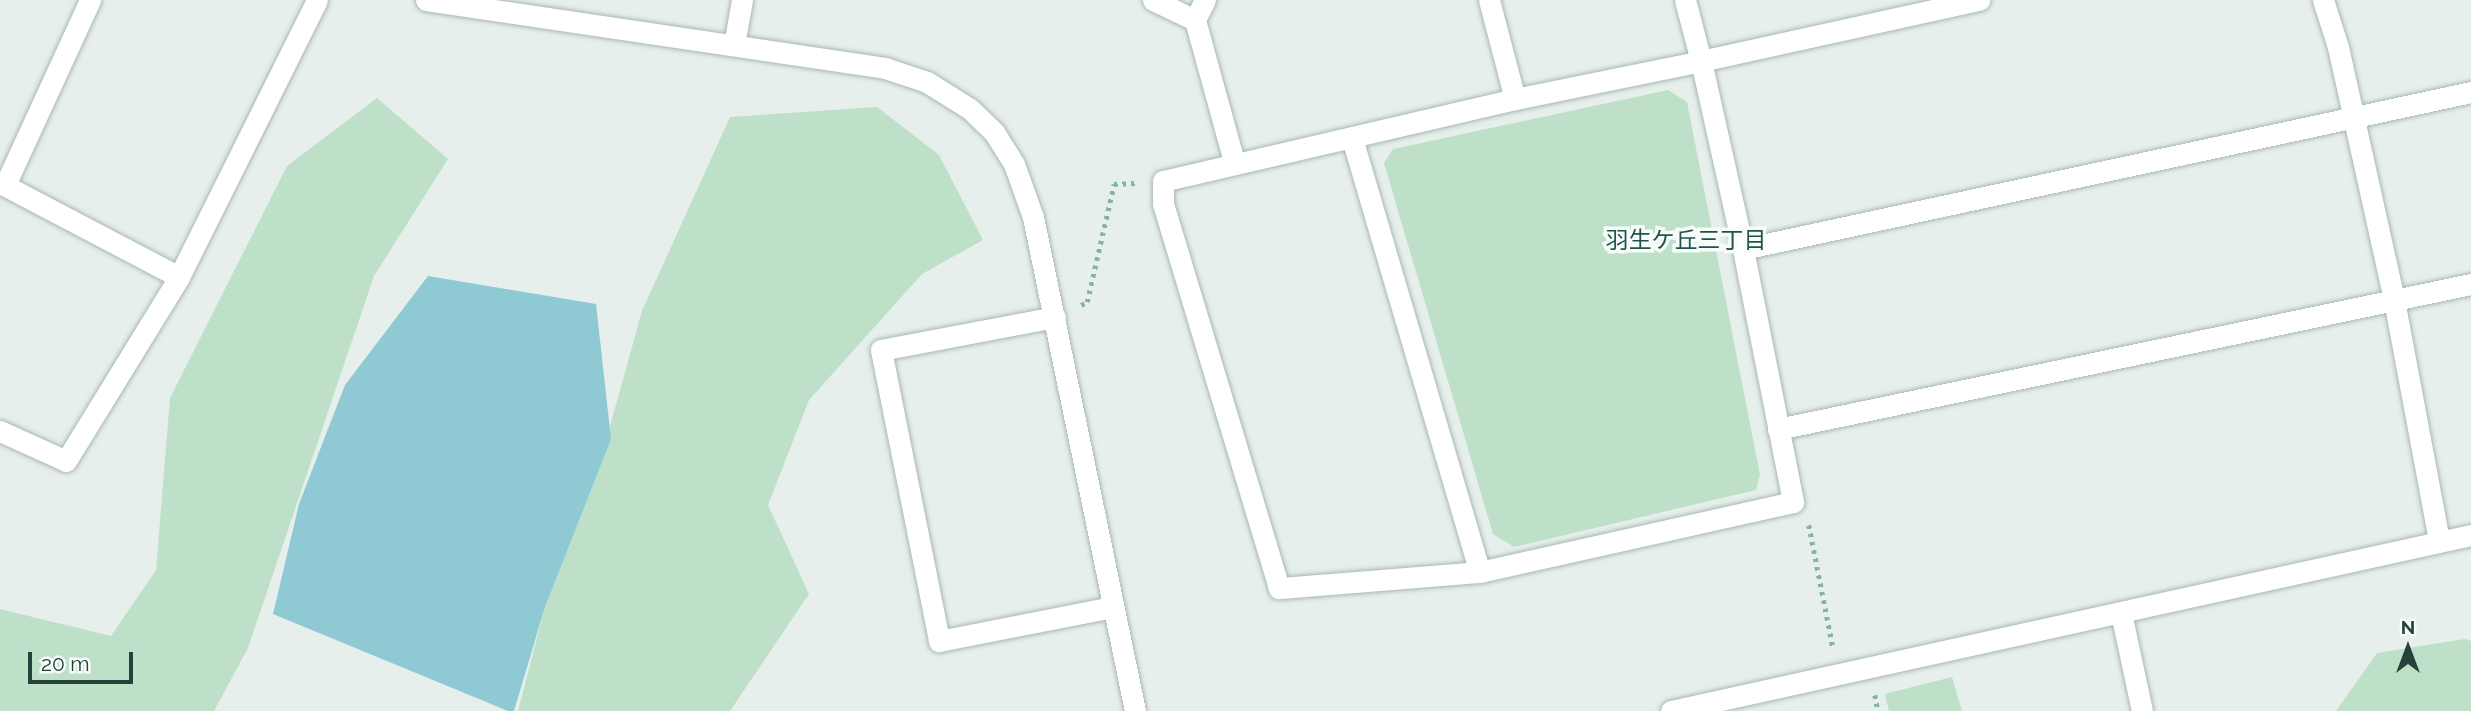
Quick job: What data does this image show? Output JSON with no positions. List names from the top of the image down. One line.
{"districts":["羽生ケ丘三丁目"],"scale_bar":"20 m","north":"top"}
